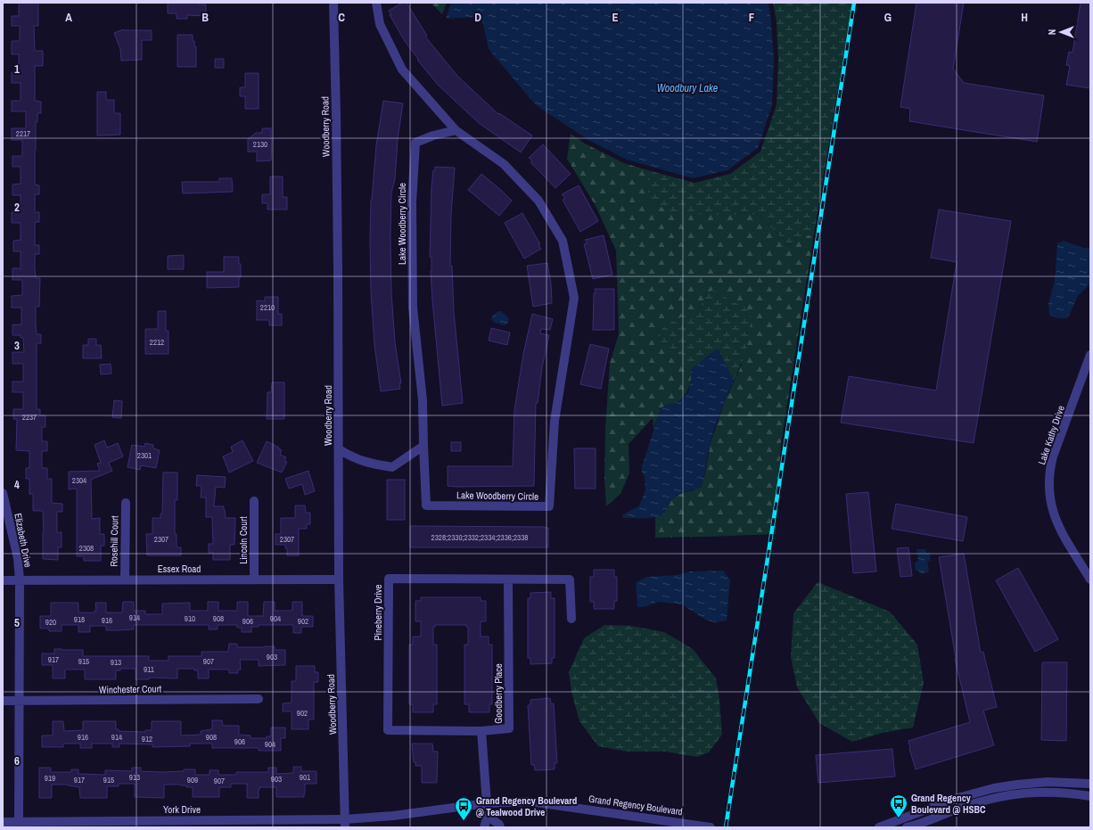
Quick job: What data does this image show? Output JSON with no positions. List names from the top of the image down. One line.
{"streets":{"street":["Woodberry Road","Lake Woodberry Circle","Lake Kathy Drive","Elizabeth Drive","Lincoln Court","Rosehill Court","Essex Road","Pineberry Drive","Winchester Court","Goodberry Place","Grand Regency Boulevard","York Drive"]},"crossings":[["Woodberry Road","Essex Road"],["Woodberry Road","Grand Regency Boulevard"],["Woodberry Road","York Drive"],["Elizabeth Drive","Essex Road"],["Elizabeth Drive","Winchester Court"],["Elizabeth Drive","York Drive"],["Lincoln Court","Essex Road"],["Rosehill Court","Essex Road"],["Pineberry Drive","Goodberry Place"],["Goodberry Place","Grand Regency Boulevard"],["Grand Regency Boulevard","York Drive"]],"water":["Woodbury Lake"],"places":{"bus stop":["Grand Regency Boulevard @ HSBC","Grand Regency Boulevard @ Tealwood Drive"]},"house_numbers":["2217","2130","2210","2212","2237","2301","2304","2328;2330;2332;2334;2336;2338","2307","2307","2308","914","910","908","904","918","916","906","902","920","903","917","915","907","913","911","902","916","914","908","912","906","904","913","901","919","903","917","915","909","907"],"north":"left","grid":{"columns":["A","B","C","D","E","F","G","H"],"rows":["1","2","3","4","5","6"]}}
